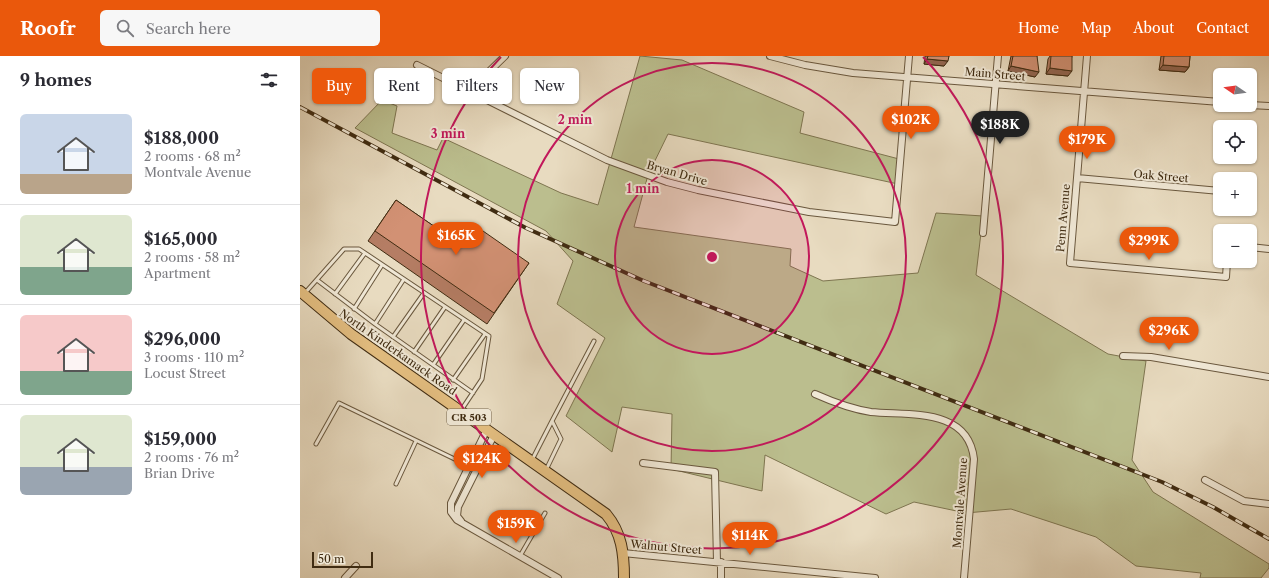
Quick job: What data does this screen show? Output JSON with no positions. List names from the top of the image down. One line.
{"streets":{"main road":["North Kinderkamack Road","CR 503"],"street":["Main Street","Bryan Drive","Oak Street","Penn Avenue","Montvale Avenue","Walnut Street"]},"crossings":[["Main Street","Bryan Drive"],["Main Street","Penn Avenue"],["Oak Street","Penn Avenue"],["North Kinderkamack Road","Walnut Street"]],"scale_bar":"50 m","north":"left","page":{"header":"Roofr","search":"Search here","nav":["Home","Map","About","Contact"],"heading":"9 homes","map_buttons":["+","−"],"chip":["Buy","Rent","Filters","New"],"list":[{"name":"$188,000","note":"2 rooms · 68 m² · Montvale Avenue"},{"name":"$165,000","note":"2 rooms · 58 m² · Apartment"},{"name":"$296,000","note":"3 rooms · 110 m² · Locust Street"},{"name":"$159,000","note":"2 rooms · 76 m² · Brian Drive"}],"price":["$102K","$188K","$179K","$165K","$299K","$296K","$124K","$159K","$114K"],"scale":"50 m"},"rings":["2 min","3 min","1 min"]}
